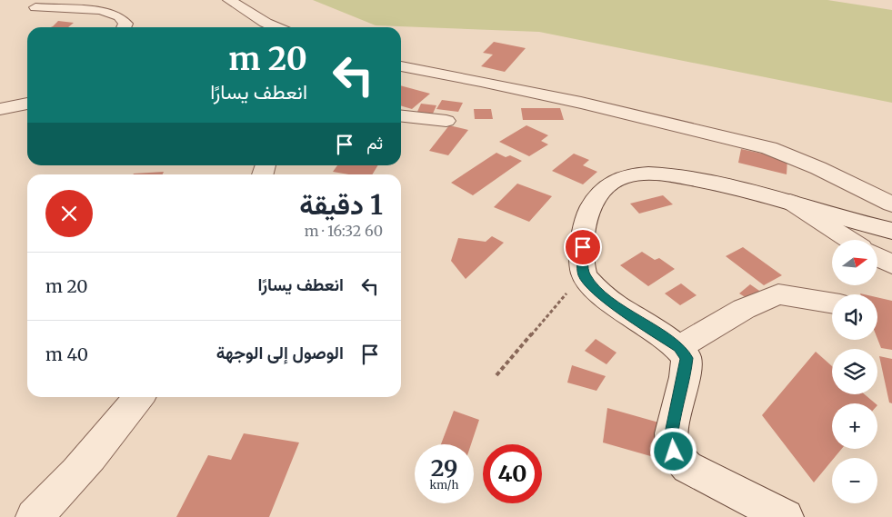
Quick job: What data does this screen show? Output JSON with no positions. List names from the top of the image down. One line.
{"north":"right","page":{"turn":["20 m","انعطف يسارًا"],"then":"ثم","heading":["1 دقيقة","60 m · 16:32"],"map_buttons":["+","−"],"list":[{"name":"انعطف يسارًا","value":"20 m"},{"name":"الوصول إلى الوجهة","value":"40 m"}],"speed":"29 km/h","limit":"40"}}
